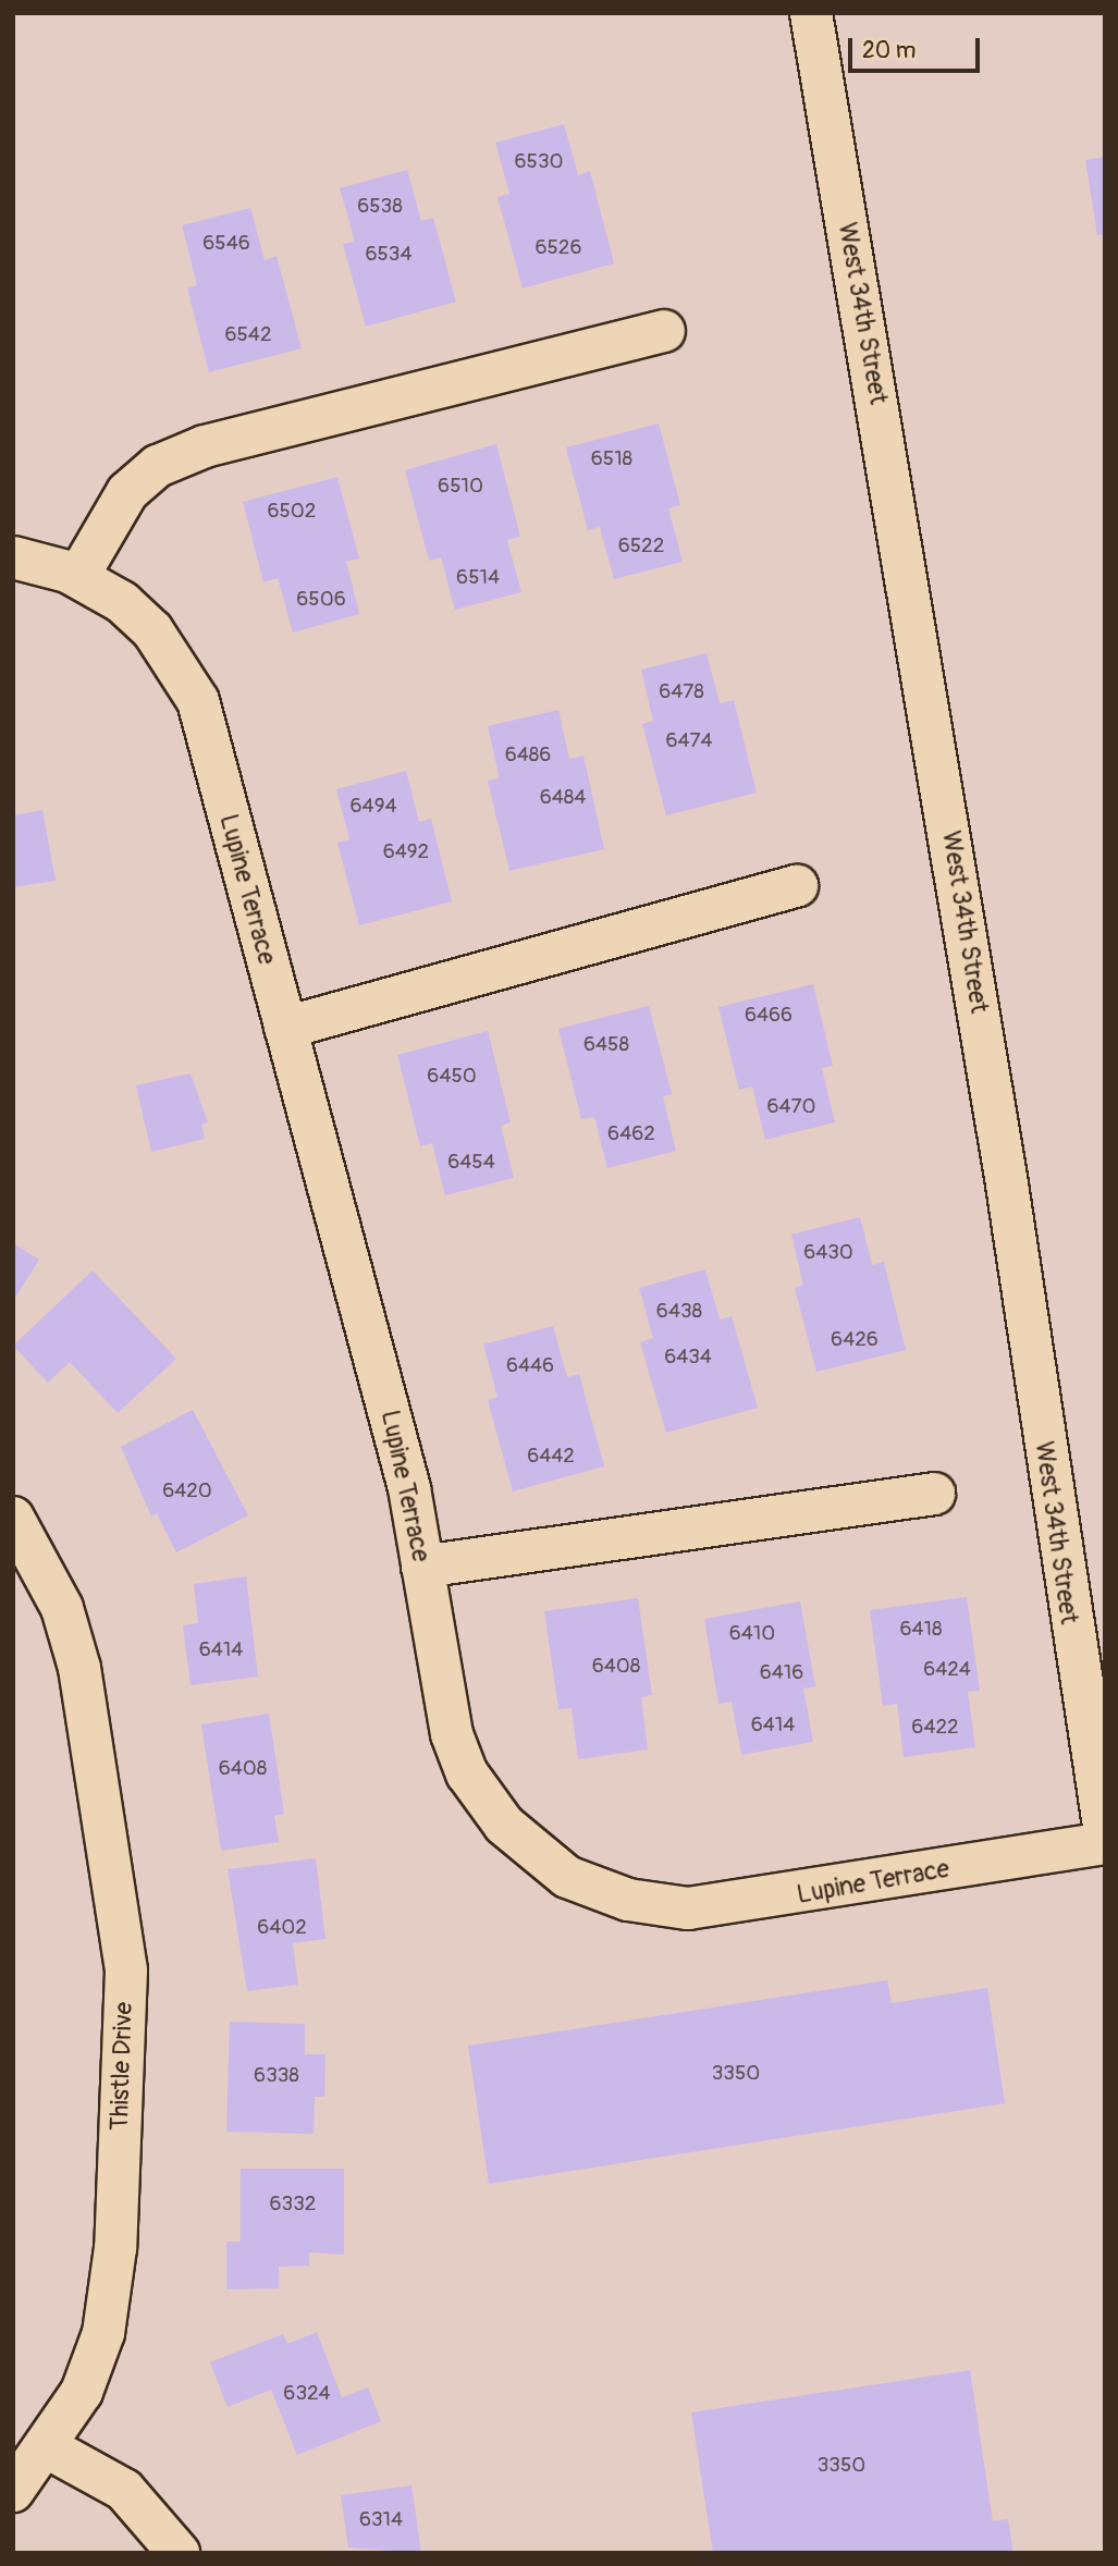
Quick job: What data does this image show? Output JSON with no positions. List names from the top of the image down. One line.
{"streets":{"street":["West 34th Street","Lupine Terrace","Thistle Drive"]},"house_numbers":["6530","6538","6546","6526","6534","6542","6518","6510","6502","6522","6514","6506","6478","6474","6486","6484","6494","6492","6466","6458","6450","6470","6462","6454","6430","6438","6426","6434","6446","6442","6420","6418","6410","6414","6408","6424","6416","6414","6422","6408","6402","3350","6338","6332","6324","3350","6314"],"scale_bar":"20 m"}
